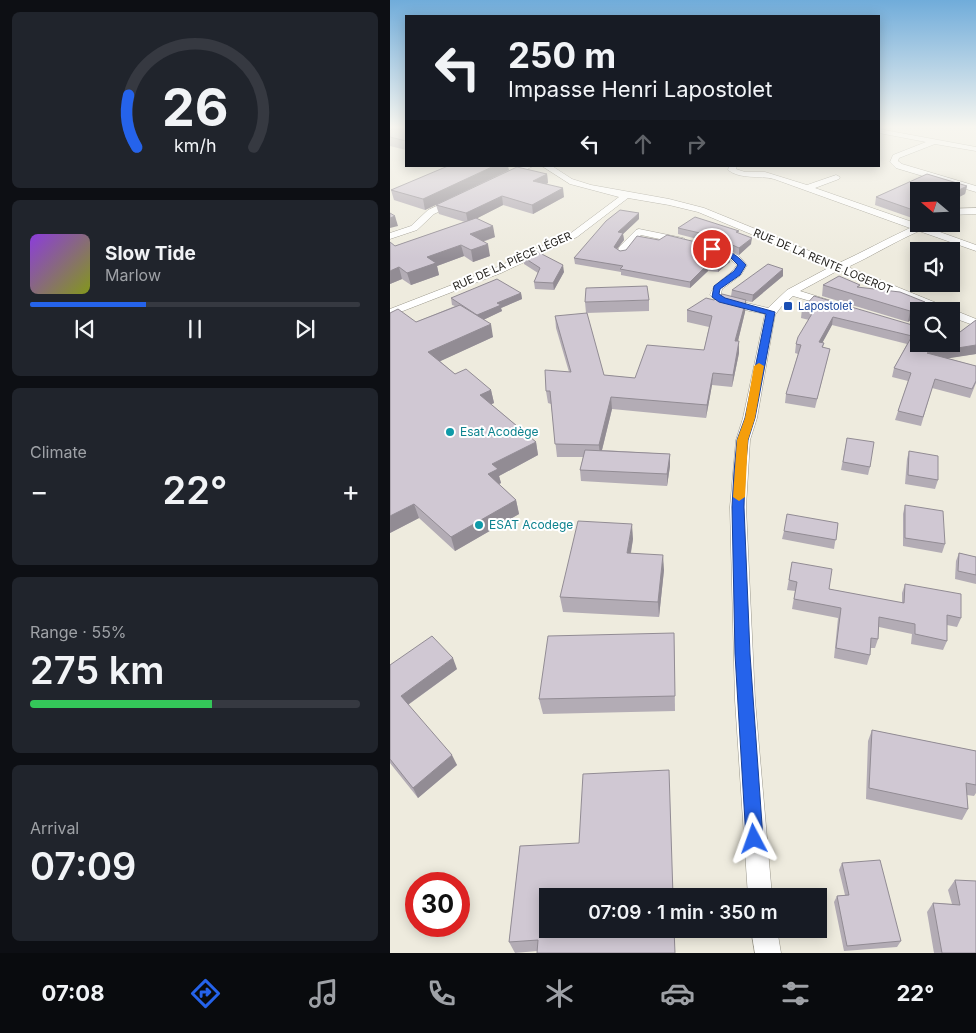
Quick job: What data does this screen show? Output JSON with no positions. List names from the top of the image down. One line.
{"streets":{"street":["RUE DE LA PIÈCE LÉGER","RUE DE LA RENTE LOGEROT"]},"crossings":[["RUE DE LA PIÈCE LÉGER","RUE DE LA RENTE LOGEROT"]],"places":{"transit":["Lapostolet"],"other":["Esat Acodège","ESAT Acodege"]},"north":"left","page":{"turn":["250 m","Impasse Henri Lapostolet"],"song":["Slow Tide","Marlow"],"tile":["Climate",["Range · 55%","275 km"],["Arrival","07:09"]],"heat":["−","22°","+"],"limit":"30","trip":"07:09 · 1 min · 350 m","tabs":["07:08","22°"],"gauge":["26","km/h"]}}
